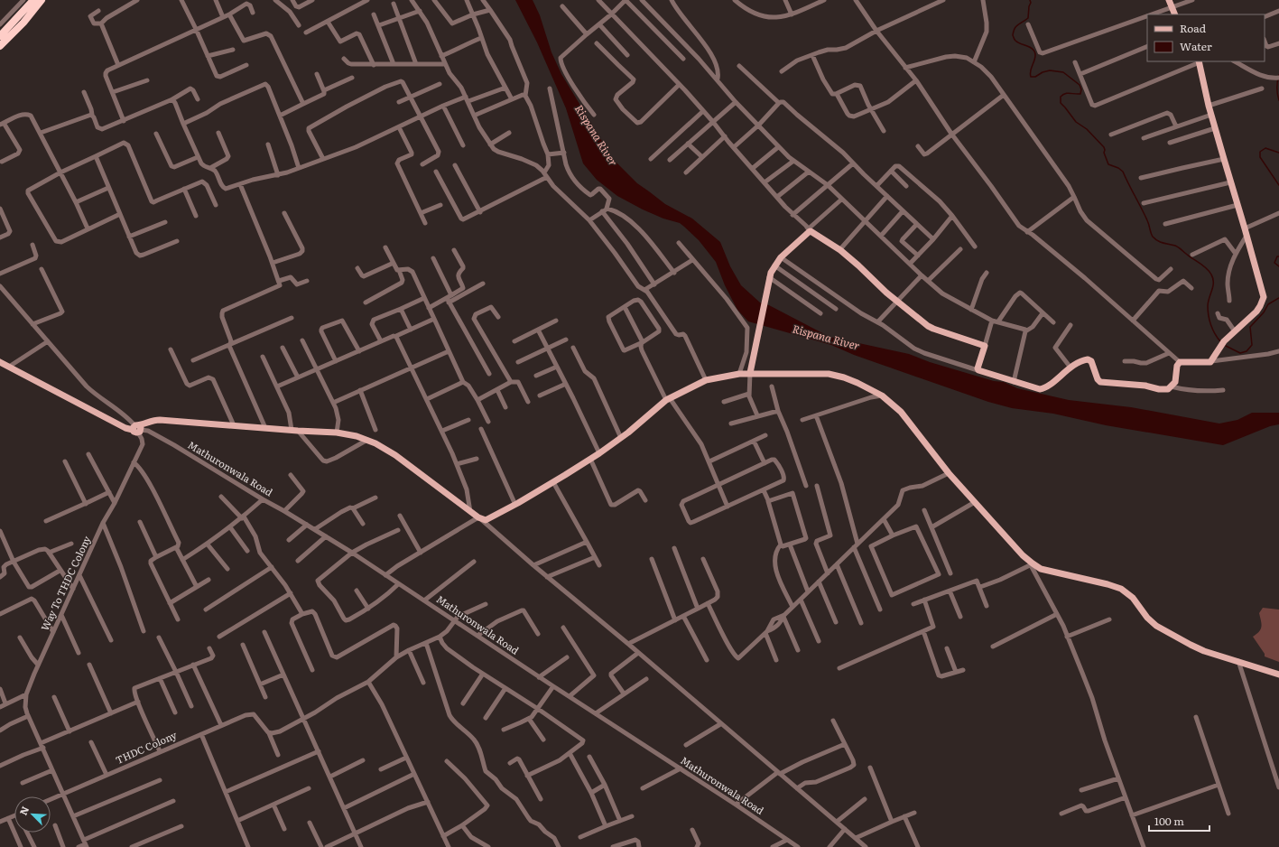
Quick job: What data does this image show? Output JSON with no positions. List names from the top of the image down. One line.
{"streets":{"street":["Mathuronwala Road","Way To THDC Colony","THDC Colony"]},"crossings":[["Mathuronwala Road","Way To THDC Colony"]],"water":["Rispana River"],"legend":["Road","Water"],"scale_bar":"100 m","north":"top left"}
